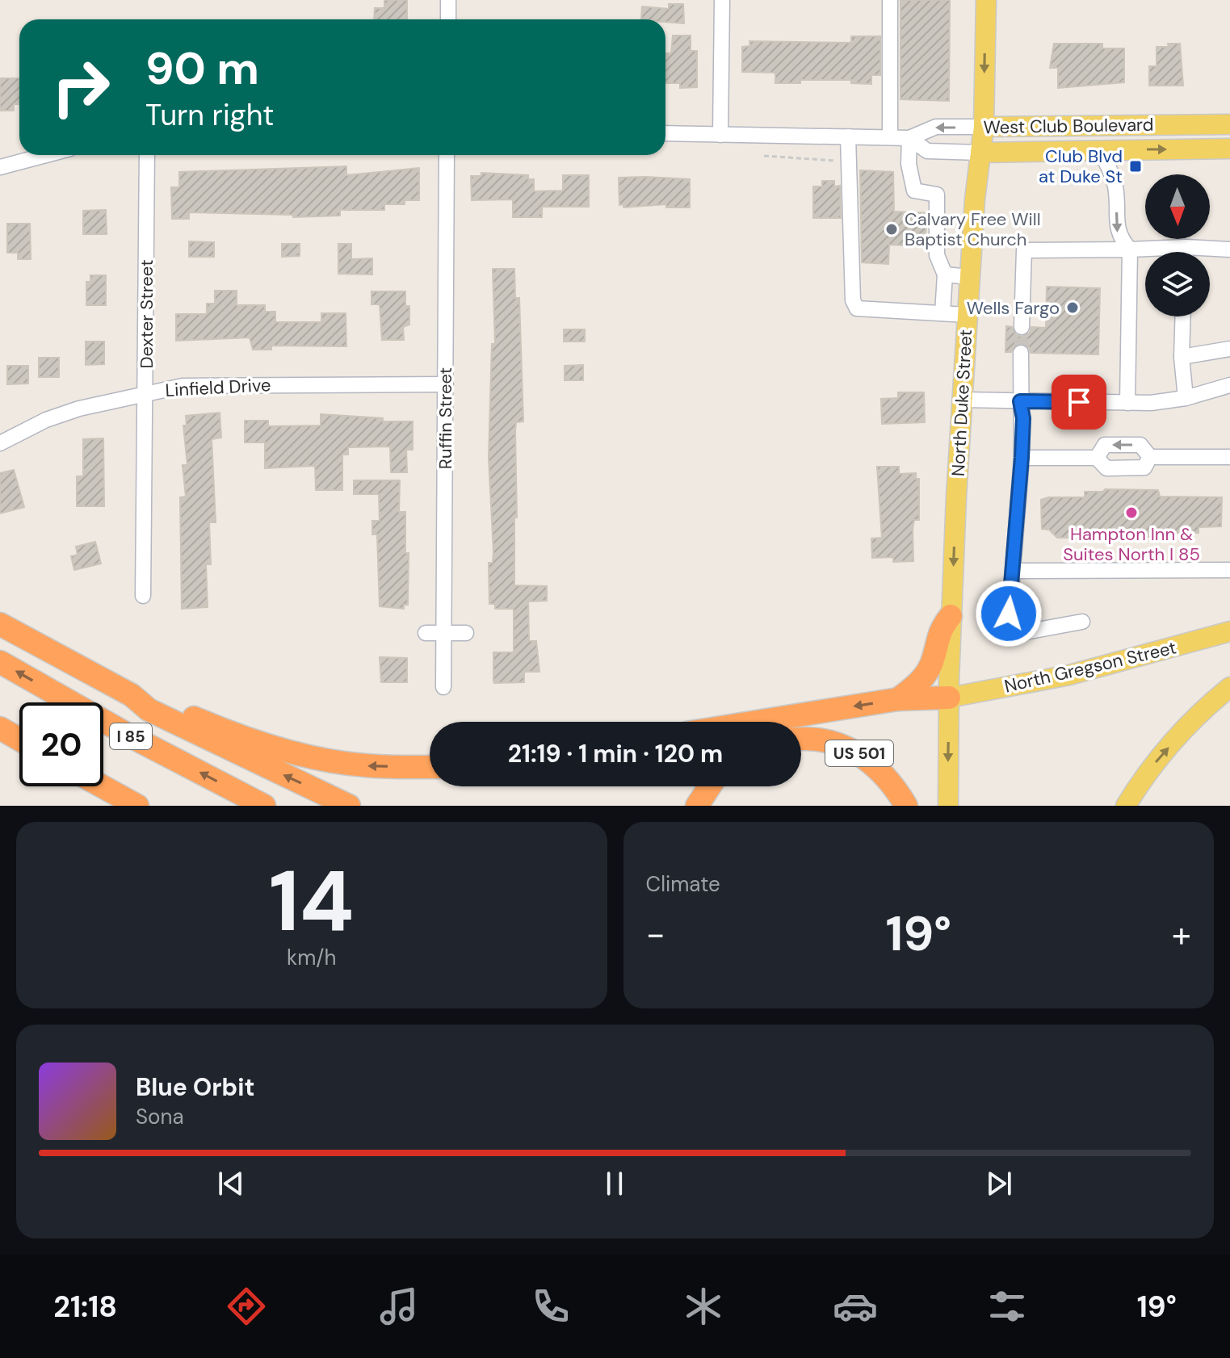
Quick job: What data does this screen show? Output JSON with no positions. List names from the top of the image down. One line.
{"streets":{"highway":["I 85","US 501"],"main road":["West Club Boulevard","North Duke Street","North Gregson Street"],"street":["Dexter Street","Linfield Drive","Ruffin Street"]},"crossings":[["West Club Boulevard","North Duke Street"],["Dexter Street","Linfield Drive"],["Linfield Drive","Ruffin Street"],["North Duke Street","North Gregson Street"]],"one_way":["North Duke Street"],"places":{"transit":["Club Blvd at Duke St"],"other":["Calvary Free Will Baptist Church","Wells Fargo","Hampton Inn & Suites North I 85"]},"north":"bottom","page":{"turn":["90 m","Turn right"],"limit":"20","trip":"21:19 · 1 min · 120 m","tile":[["14","km/h"],"Climate"],"heat":["−","19°","+"],"song":["Blue Orbit","Sona"],"tabs":["21:18","19°"]}}
